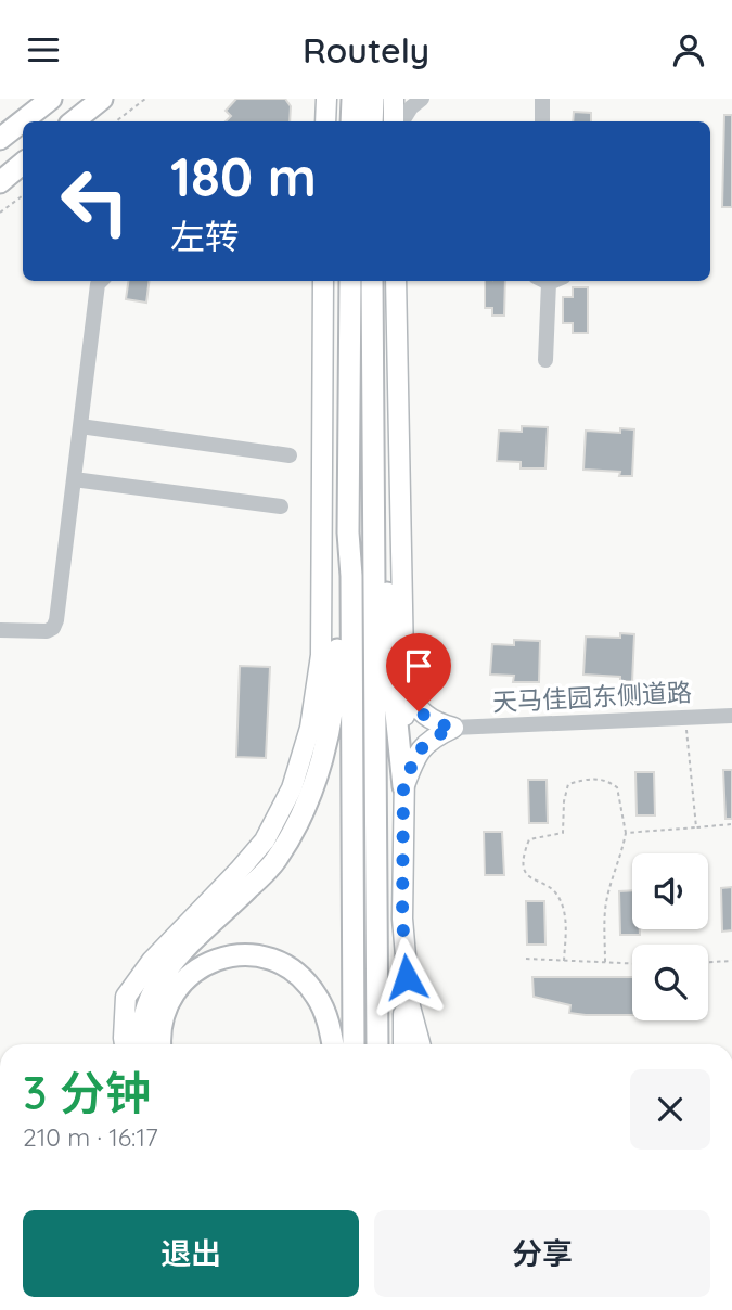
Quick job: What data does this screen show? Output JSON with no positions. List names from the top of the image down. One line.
{"streets":{"street":["天马佳园东侧道路"]},"page":{"header":"Routely","turn":["180 m","左转"],"heading":["3 分钟","210 m · 16:17"],"buttons":["退出","分享"]}}
